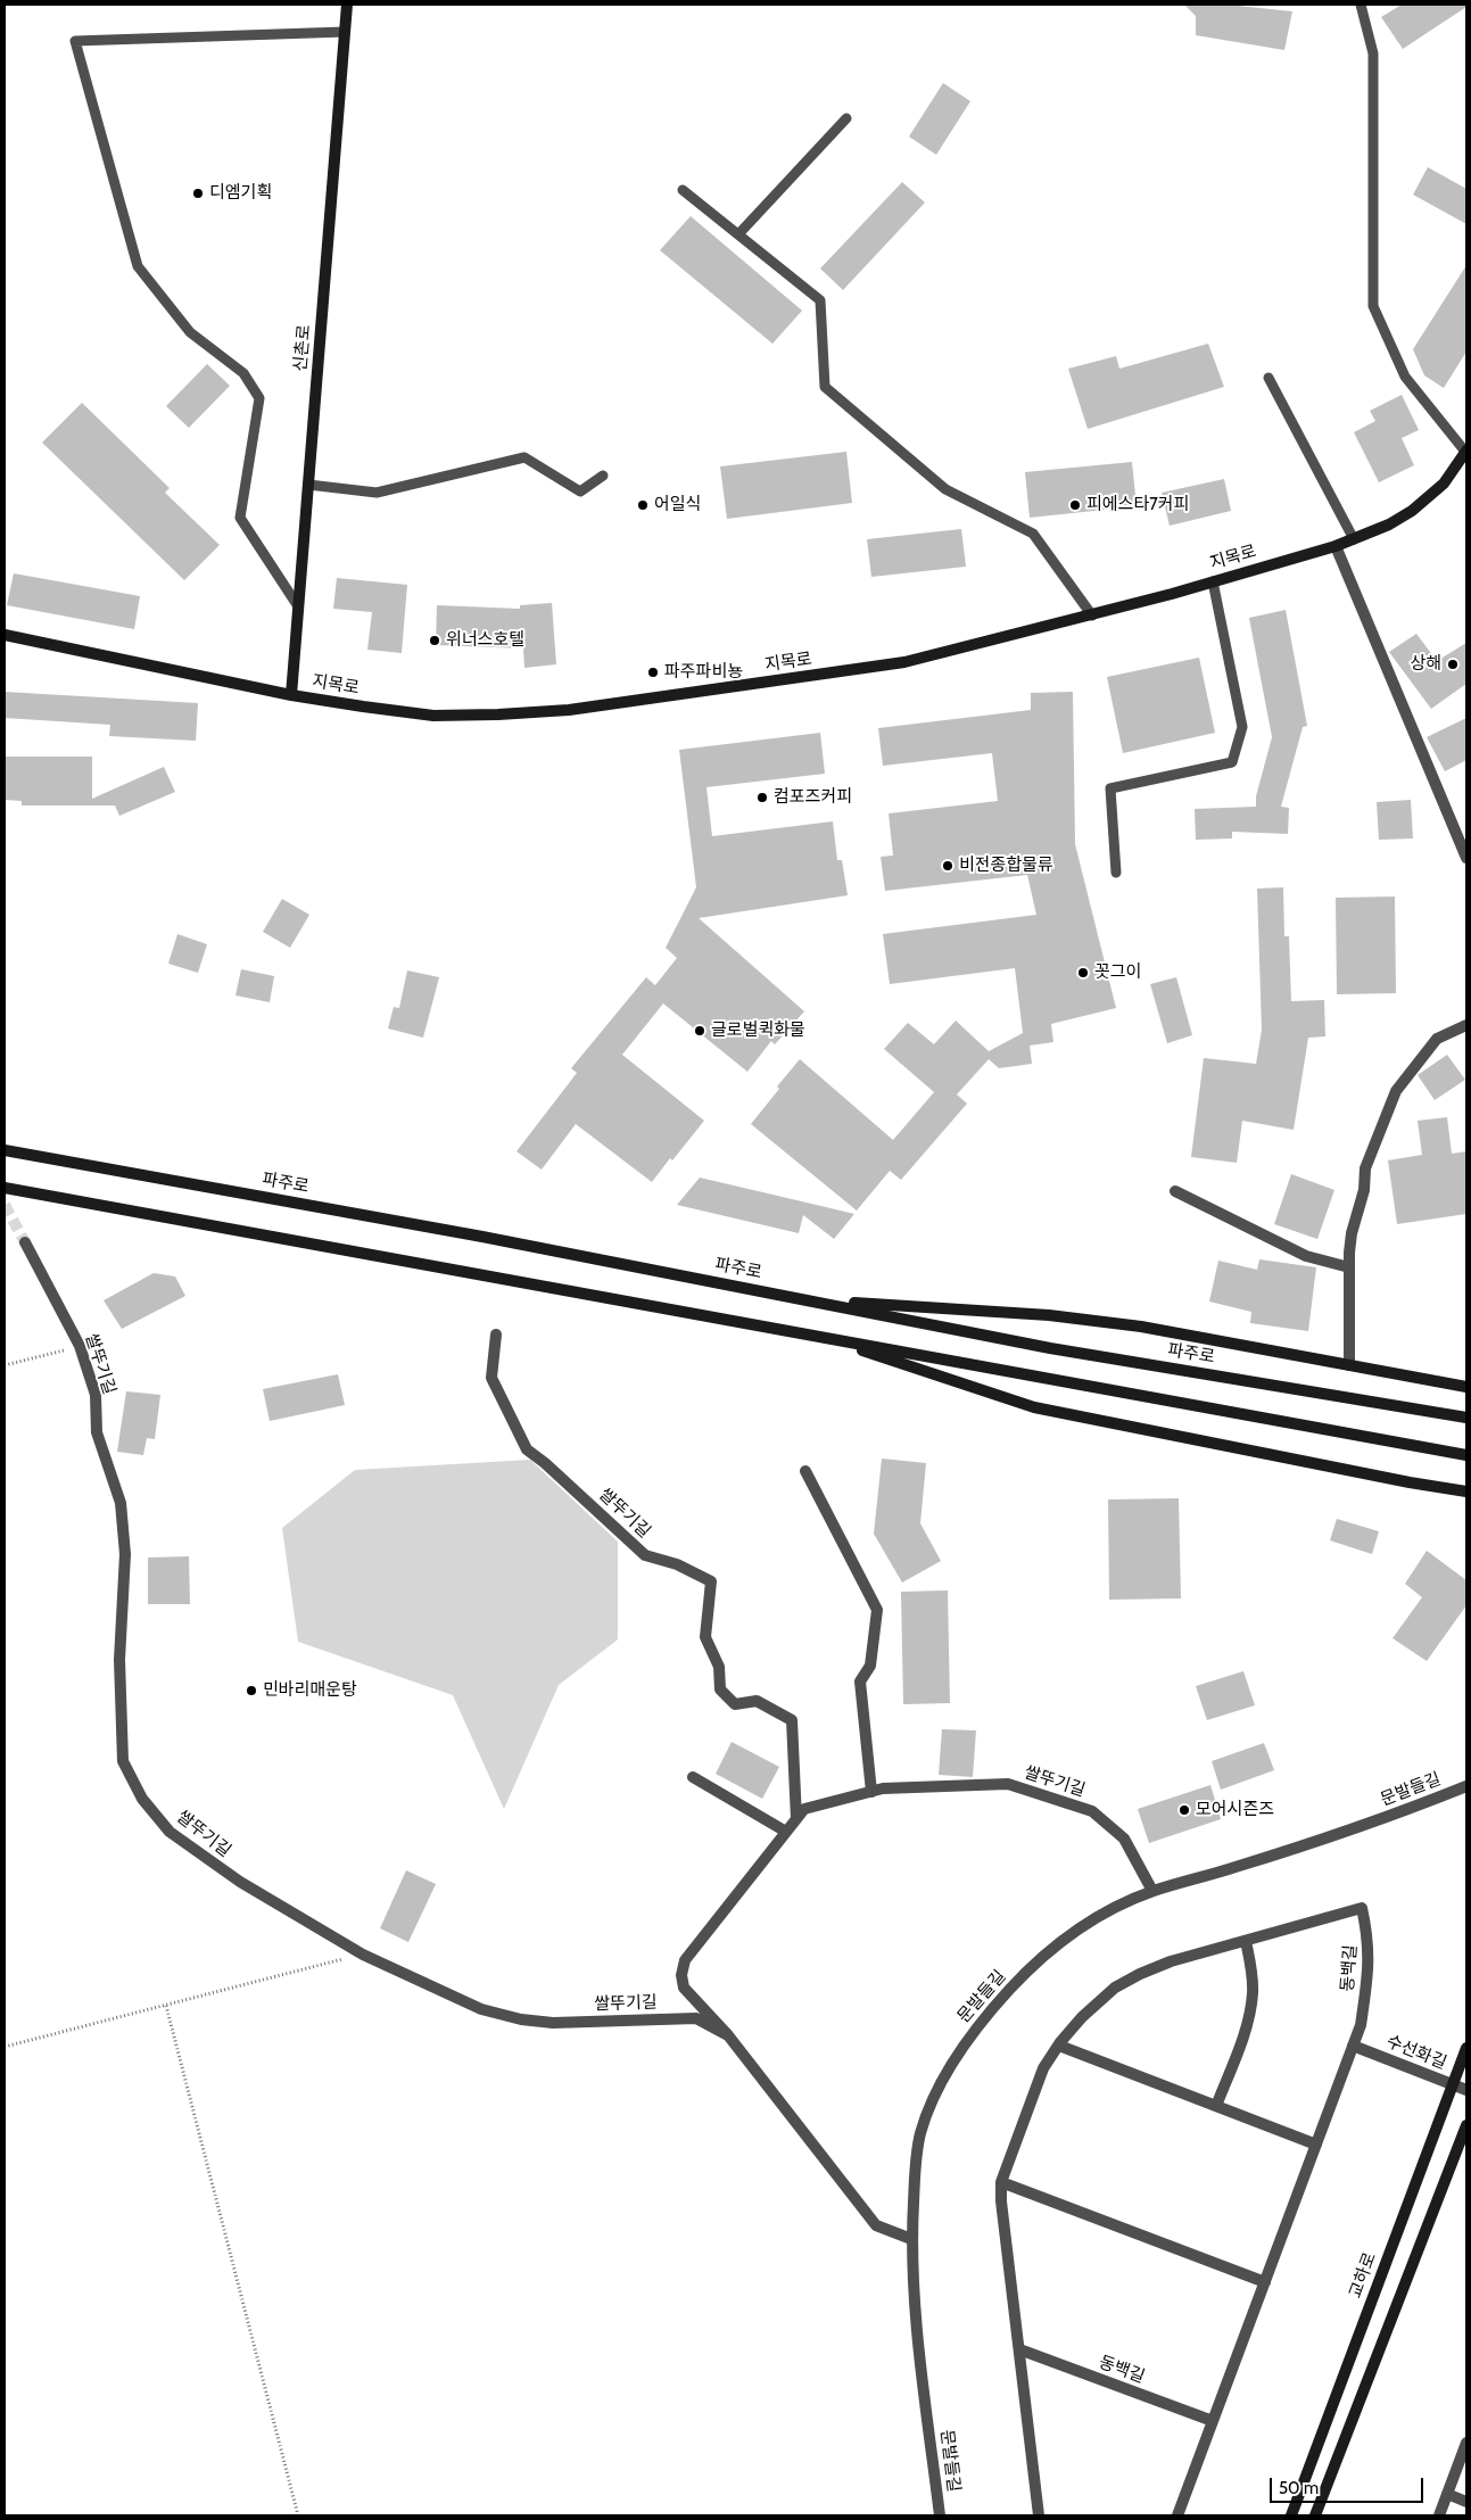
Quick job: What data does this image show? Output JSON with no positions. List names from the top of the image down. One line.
{"streets":{"main road":["신촌로","지목로","파주로","교하로"],"street":["쌀뚜기길","문발들길","동백길","수선화길"]},"crossings":[["신촌로","지목로"],["쌀뚜기길","문발들길"],["동백길","수선화길"],["수선화길","교하로"]],"places":["디엠기획","어일식","피에스타7커피","위너스호텔","상해","파주파비뇽","컴포즈커피","비전종합물류","꼿그이","글로벌퀵화물","민바리매운탕","모어시즌즈"],"scale_bar":"50 m"}
